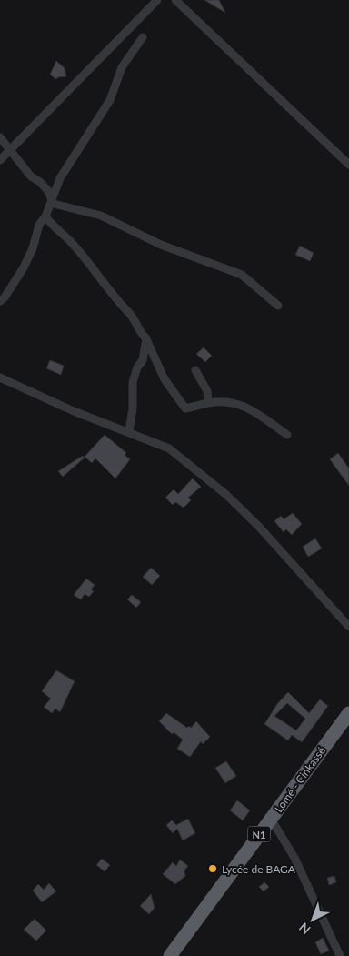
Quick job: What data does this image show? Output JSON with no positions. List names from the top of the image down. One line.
{"streets":{"highway":["Lomé - Cinkassé","N1"]},"places":["Lycée de BAGA"],"north":"bottom left"}
